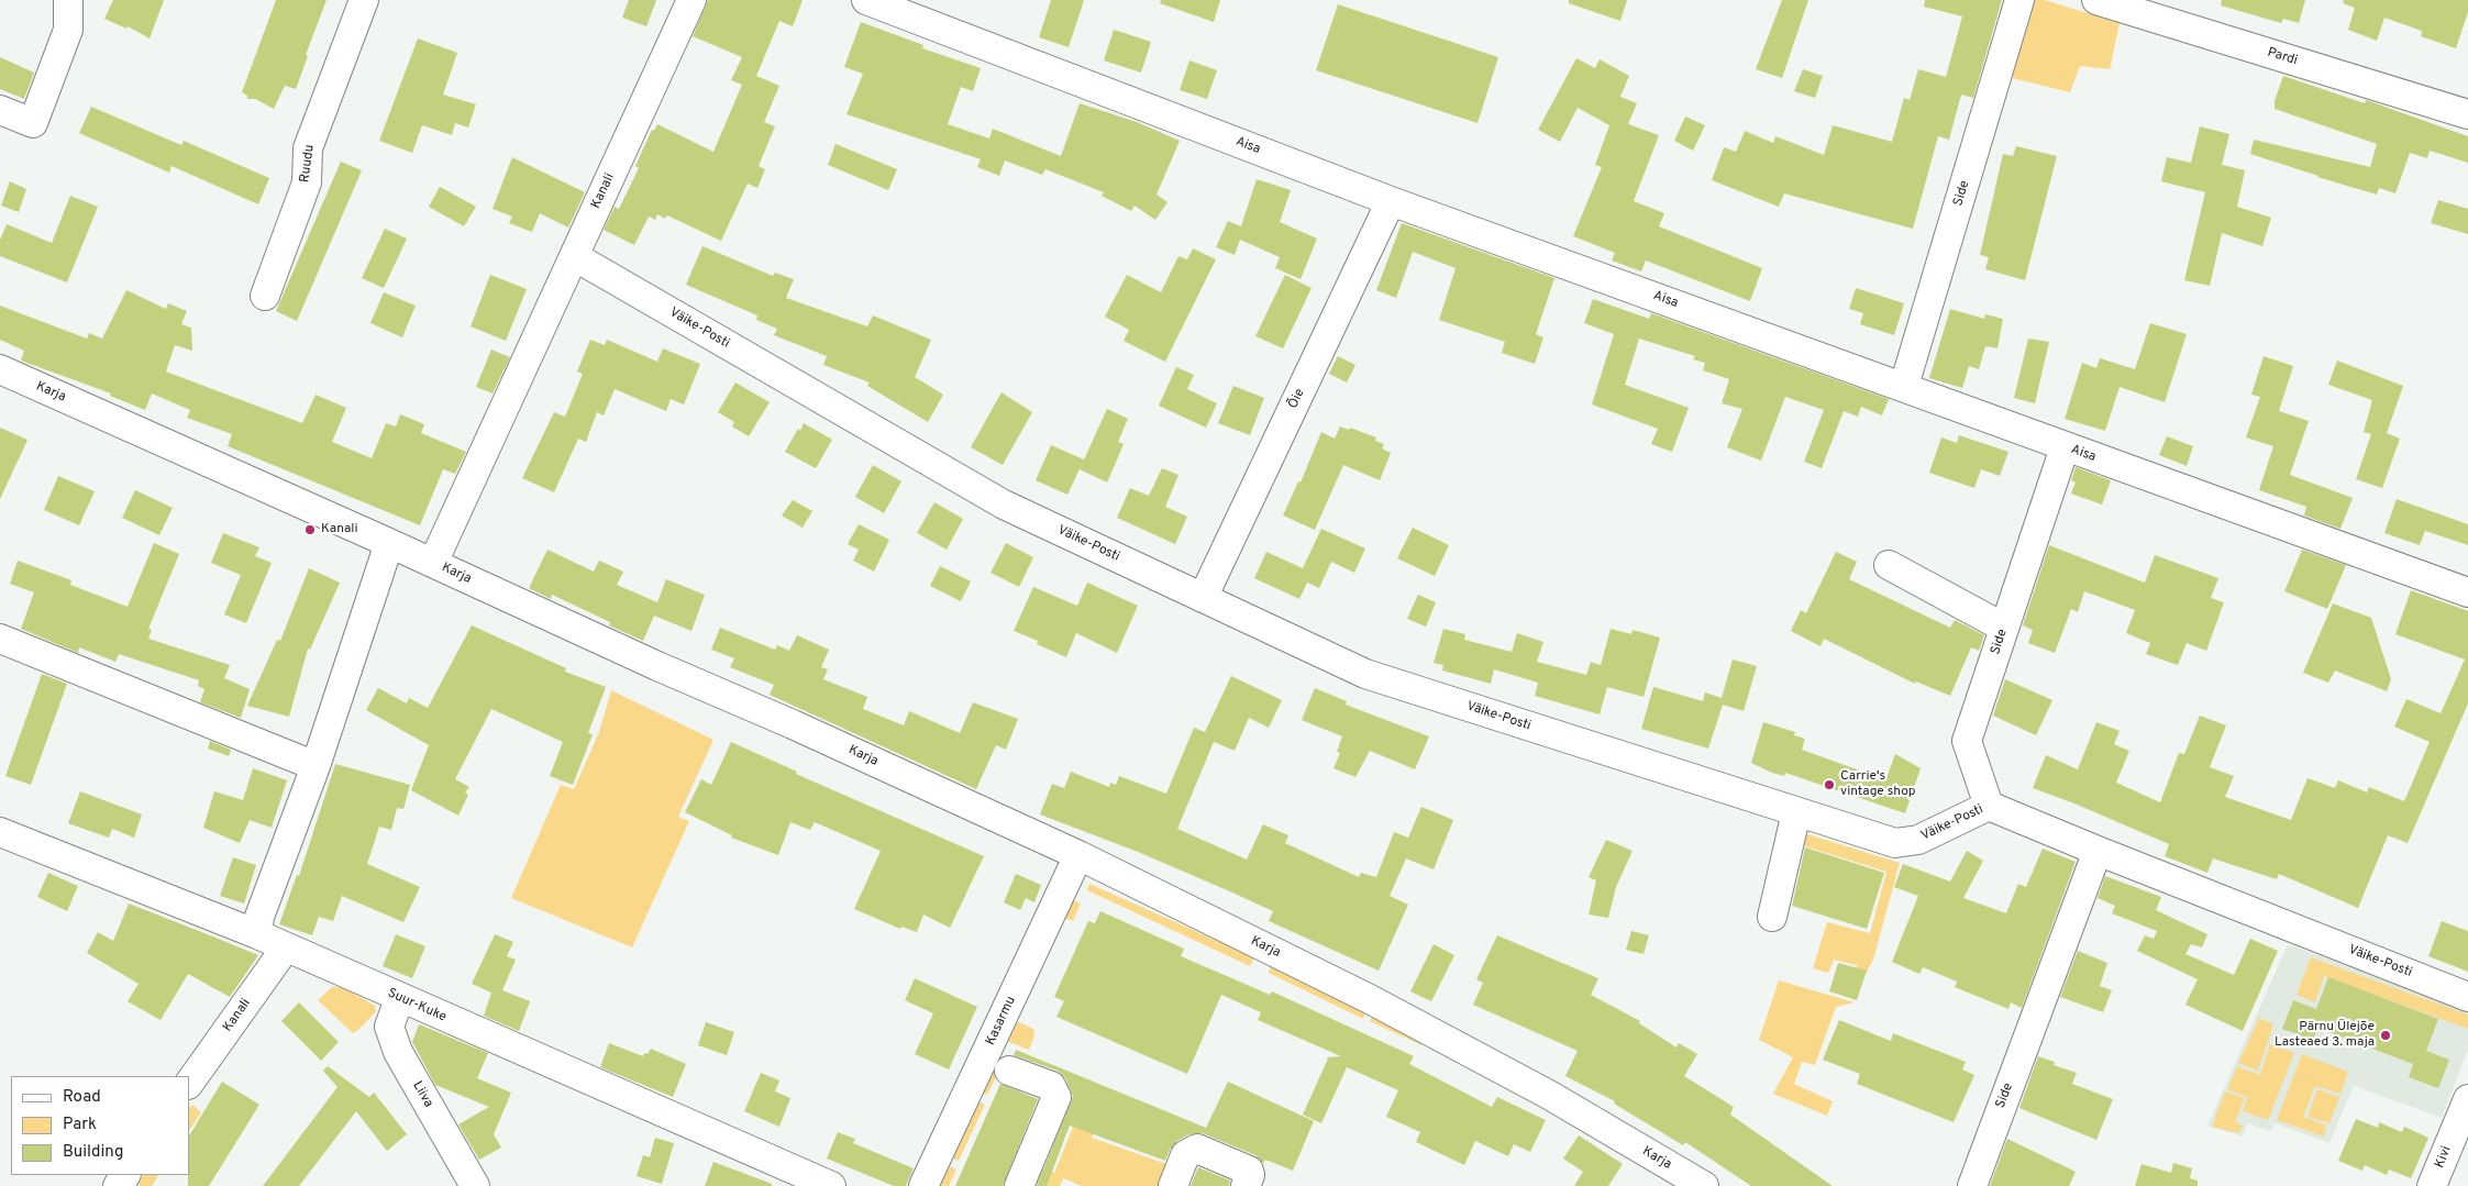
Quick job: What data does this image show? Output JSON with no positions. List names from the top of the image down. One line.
{"streets":{"street":["Pardi","Aisa","Ruudu","Kanali","Side","Väike-Posti","Karja","Õie","Suur-Kuke","Kasarmu","Liiva","Kivi"]},"crossings":[["Aisa","Side"],["Aisa","Õie"],["Kanali","Väike-Posti"],["Kanali","Karja"],["Kanali","Suur-Kuke"],["Side","Väike-Posti"],["Väike-Posti","Õie"],["Karja","Kasarmu"],["Suur-Kuke","Liiva"]],"places":["Kanali","Carrie's vintage shop","Pärnu Ülejõe Lasteaed 3. maja"],"legend":["Road","Park","Building"]}
